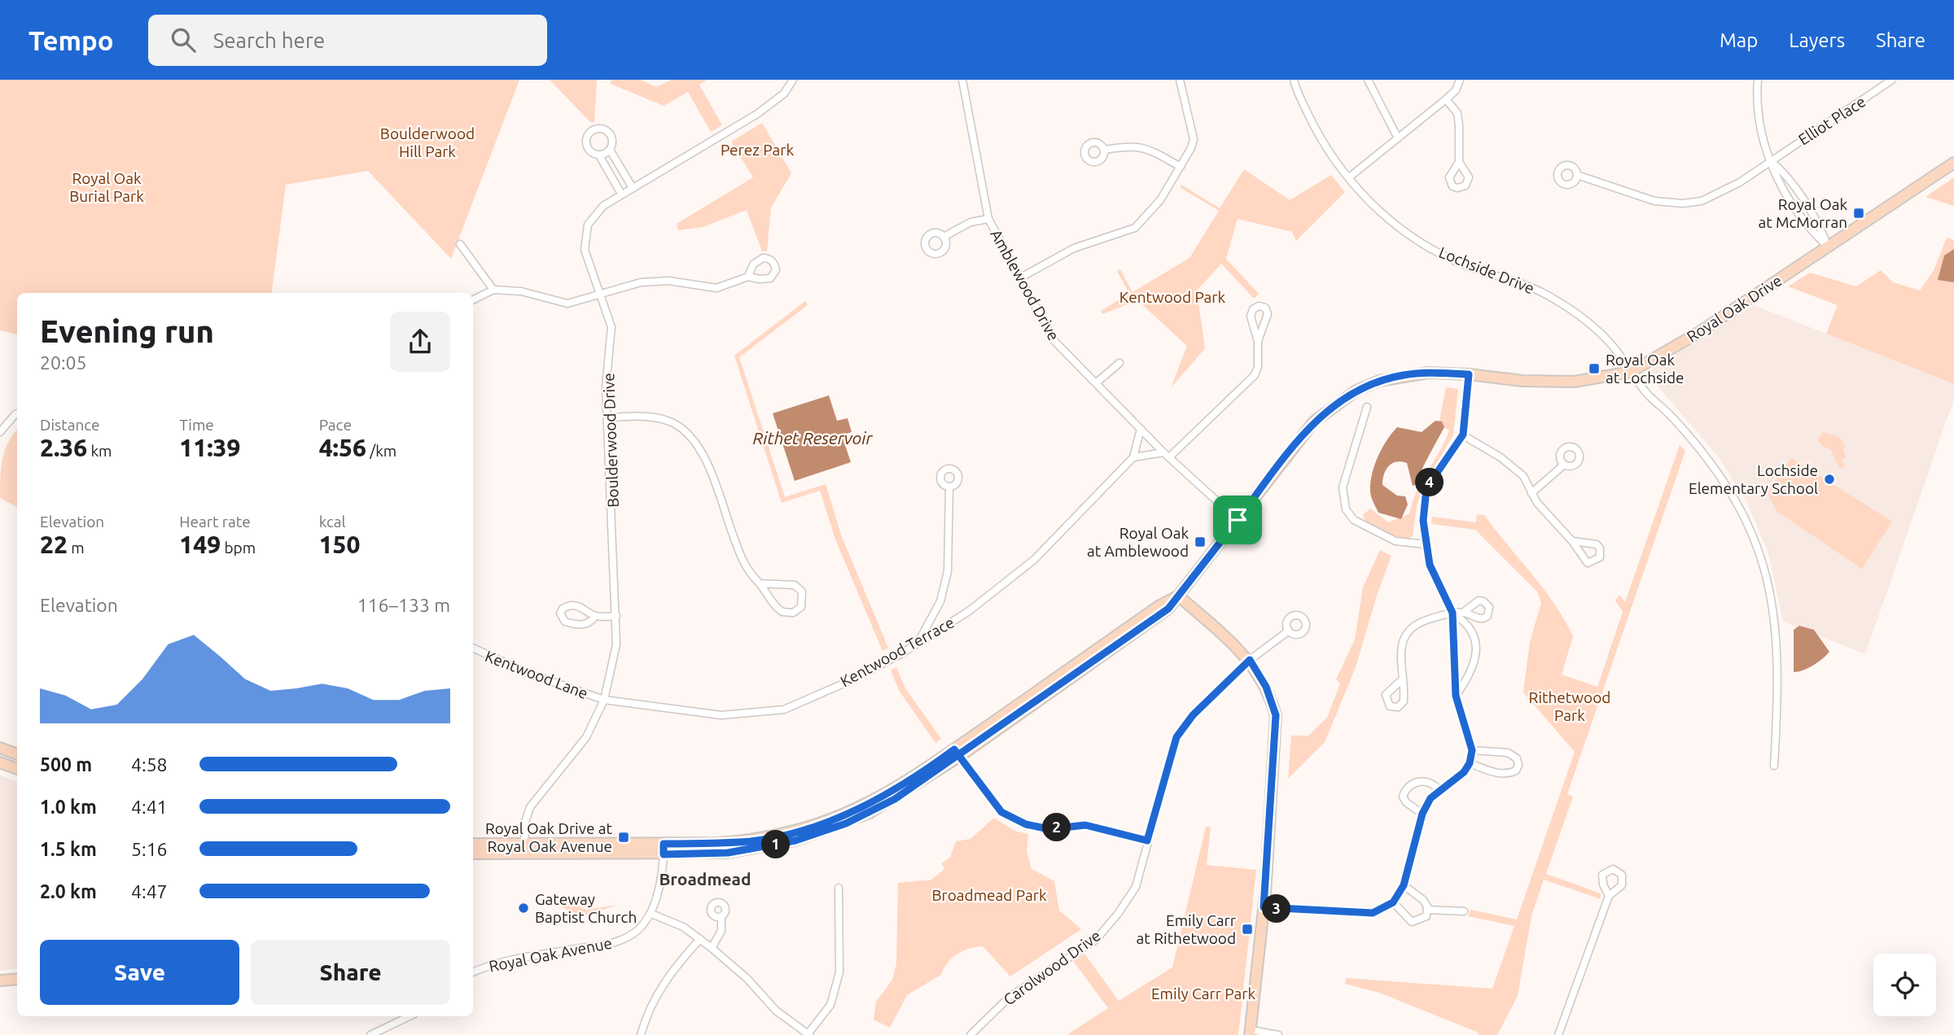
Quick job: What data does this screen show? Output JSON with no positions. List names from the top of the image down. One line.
{"streets":{"main road":["Royal Oak Drive"],"street":["Elliot Place","Lochside Drive","Amblewood Drive","Boulderwood Drive","Kentwood Terrace","Kentwood Lane","Royal Oak Avenue","Carolwood Drive"]},"crossings":[["Lochside Drive","Royal Oak Drive"],["Amblewood Drive","Royal Oak Drive"],["Amblewood Drive","Kentwood Terrace"],["Royal Oak Drive","Boulderwood Drive"],["Boulderwood Drive","Kentwood Terrace"],["Boulderwood Drive","Kentwood Lane"],["Kentwood Terrace","Kentwood Lane"]],"districts":["Broadmead"],"water":["Rithet Reservoir"],"parks":["Boulderwood Hill Park","Perez Park","Royal Oak Burial Park","Kentwood Park","Rithetwood Park","Broadmead Park","Emily Carr Park"],"places":{"transit":["Royal Oak at McMorran","Royal Oak at Lochside","Royal Oak at Amblewood","Royal Oak Drive at Royal Oak Avenue","Emily Carr at Rithetwood"],"other":["Lochside Elementary School","Gateway Baptist Church"]},"page":{"header":"Tempo","search":"Search here","nav":["Map","Layers","Share"],"heading":["Evening run","20:05"],"stats":[["Distance","2.36 km"],["Time","11:39"],["Pace","4:56 /km"],["Elevation","22 m"],["Heart rate","149 bpm"],["kcal","150"]],"pins":["4","2","1","3"],"chart":["Elevation","116–133 m"],"list":[{"name":"500 m","note":"4:58"},{"name":"1.0 km","note":"4:41"},{"name":"1.5 km","note":"5:16"},{"name":"2.0 km","note":"4:47"}],"buttons":["Save","Share"]}}
